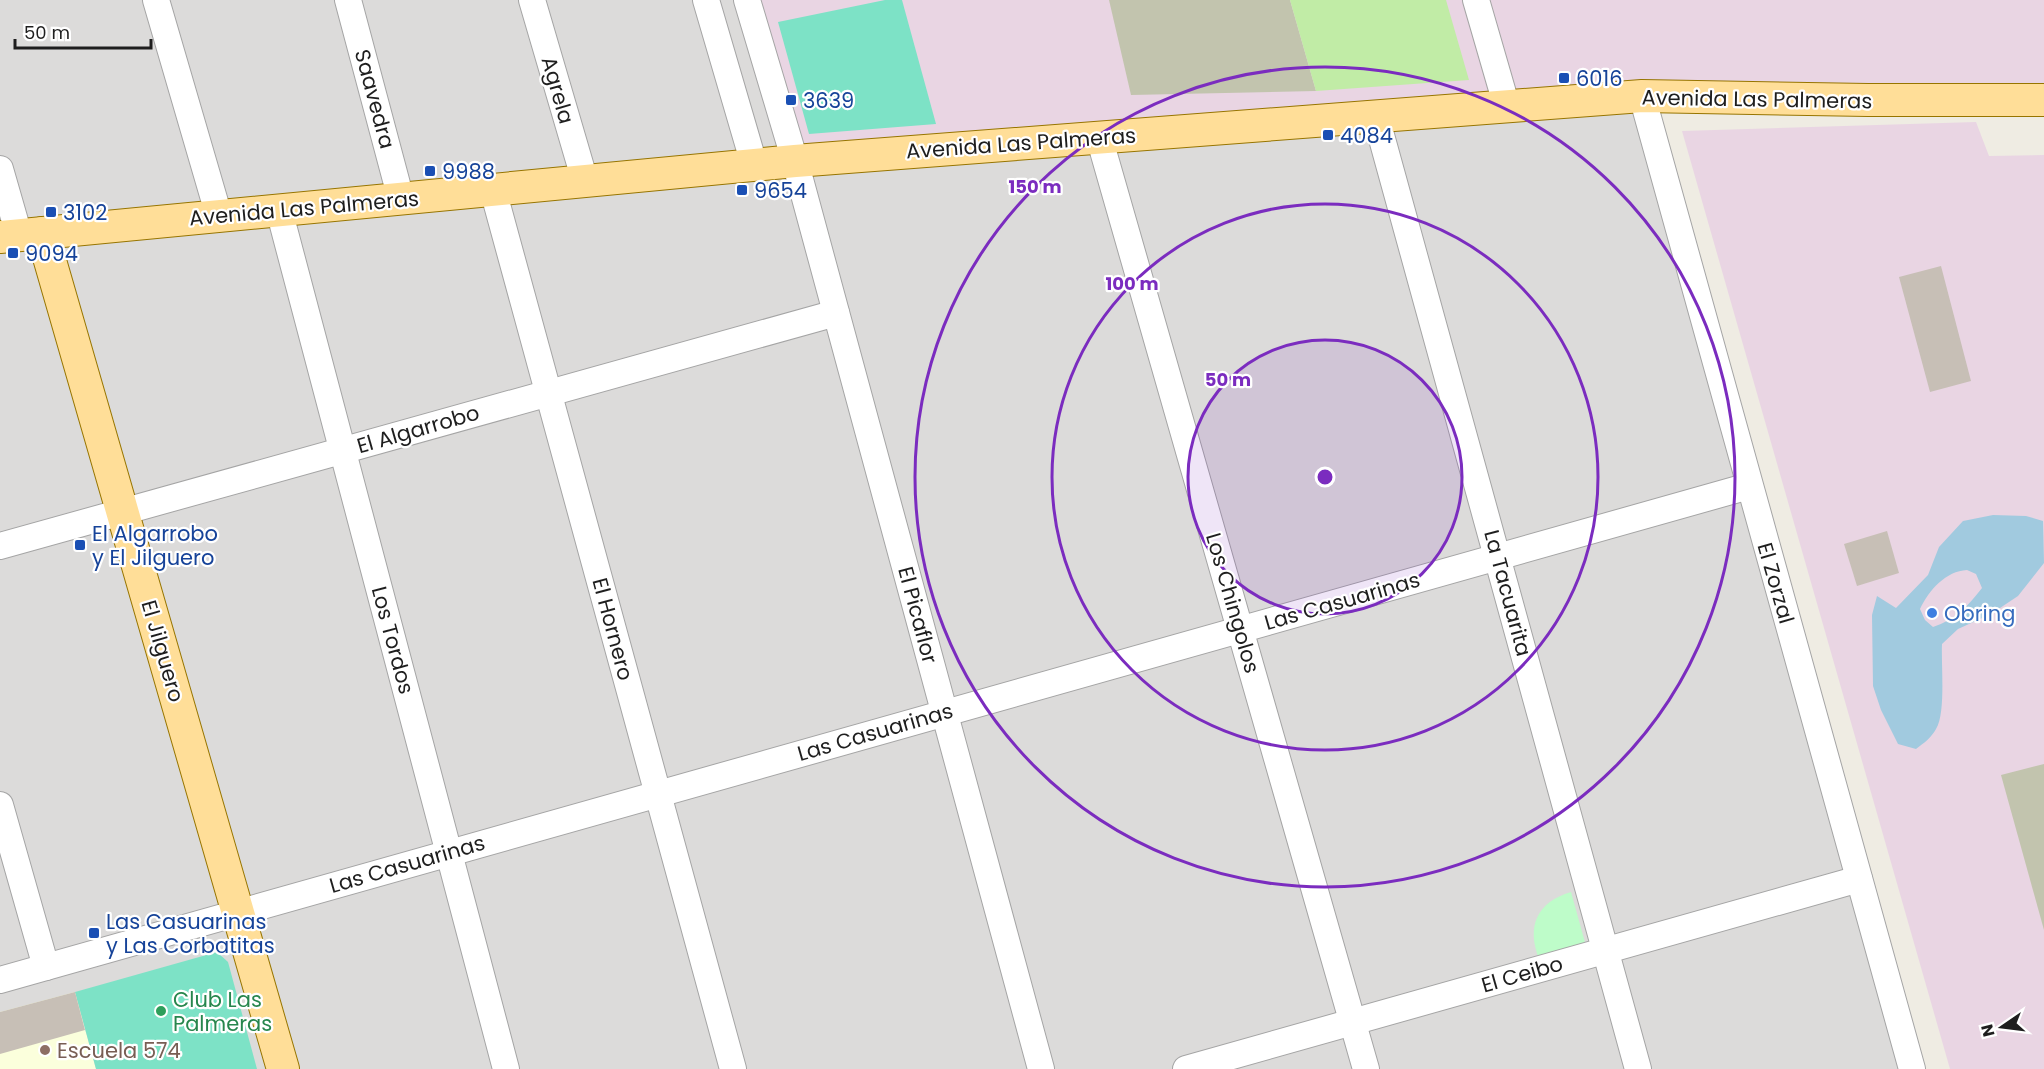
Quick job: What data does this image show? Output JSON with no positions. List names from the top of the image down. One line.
{"streets":{"main road":["Avenida Las Palmeras","El Jilguero"],"street":["Agrela","Saavedra","El Algarrobo","El Zorzal","La Tacuarita","Las Casuarinas","Los Chingolos","El Picaflor","El Hornero","Los Tordos","El Ceibo"]},"crossings":[["Agrela","Avenida Las Palmeras"],["Saavedra","Avenida Las Palmeras"],["Avenida Las Palmeras","El Zorzal"],["Avenida Las Palmeras","La Tacuarita"],["Avenida Las Palmeras","Los Chingolos"],["Avenida Las Palmeras","El Picaflor"],["Avenida Las Palmeras","El Hornero"],["Avenida Las Palmeras","Los Tordos"],["Avenida Las Palmeras","El Jilguero"],["El Algarrobo","El Picaflor"],["El Algarrobo","El Hornero"],["El Algarrobo","Los Tordos"],["El Algarrobo","El Jilguero"],["El Zorzal","Las Casuarinas"],["El Zorzal","El Ceibo"],["La Tacuarita","Las Casuarinas"],["La Tacuarita","El Ceibo"],["Las Casuarinas","Los Chingolos"],["Las Casuarinas","El Picaflor"],["Las Casuarinas","El Hornero"],["Las Casuarinas","Los Tordos"],["Las Casuarinas","El Jilguero"],["Los Chingolos","El Ceibo"]],"places":{"transit":["6016","3639","4084","9988","9654","3102","9094","El Algarrobo y El Jilguero","Las Casuarinas y Las Corbatitas"],"other":["Obring","Club Las Palmeras","Escuela 574"]},"scale_bar":"50 m","north":"left","rings":["150 m","100 m","50 m"]}
